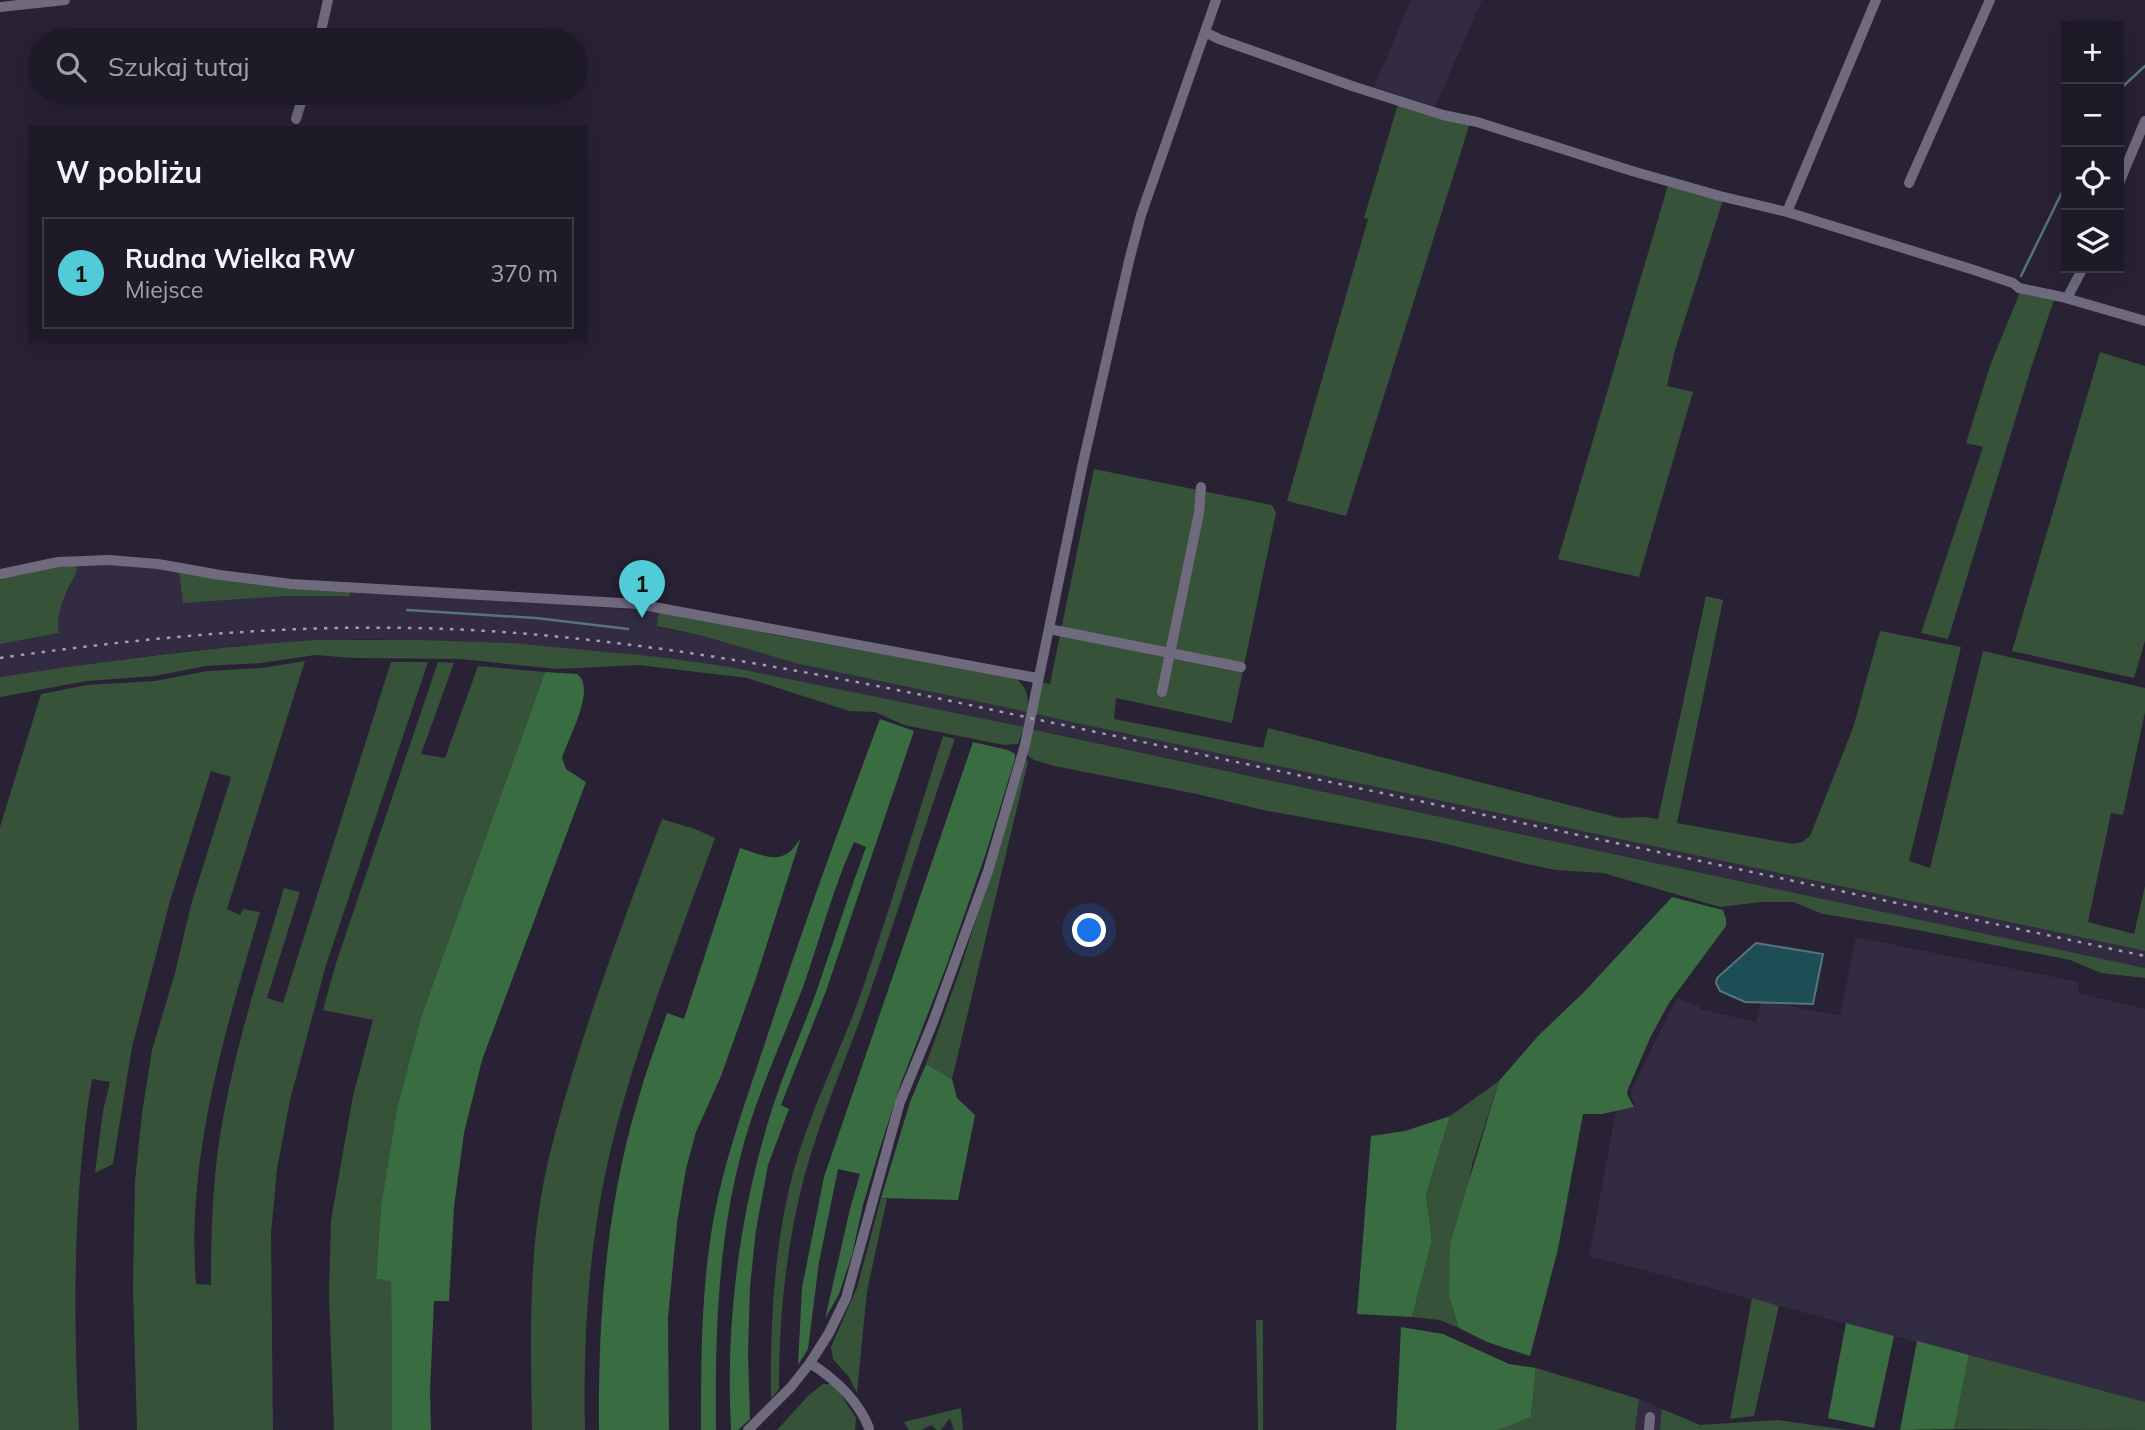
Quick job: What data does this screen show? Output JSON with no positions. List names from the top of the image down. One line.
{"page":{"map_buttons":["+","−"],"search":"Szukaj tutaj","heading":"W pobliżu","list":[{"mark":"1","name":"Rudna Wielka RW","note":"Miejsce","value":"370 m"}],"pins":"1"}}
